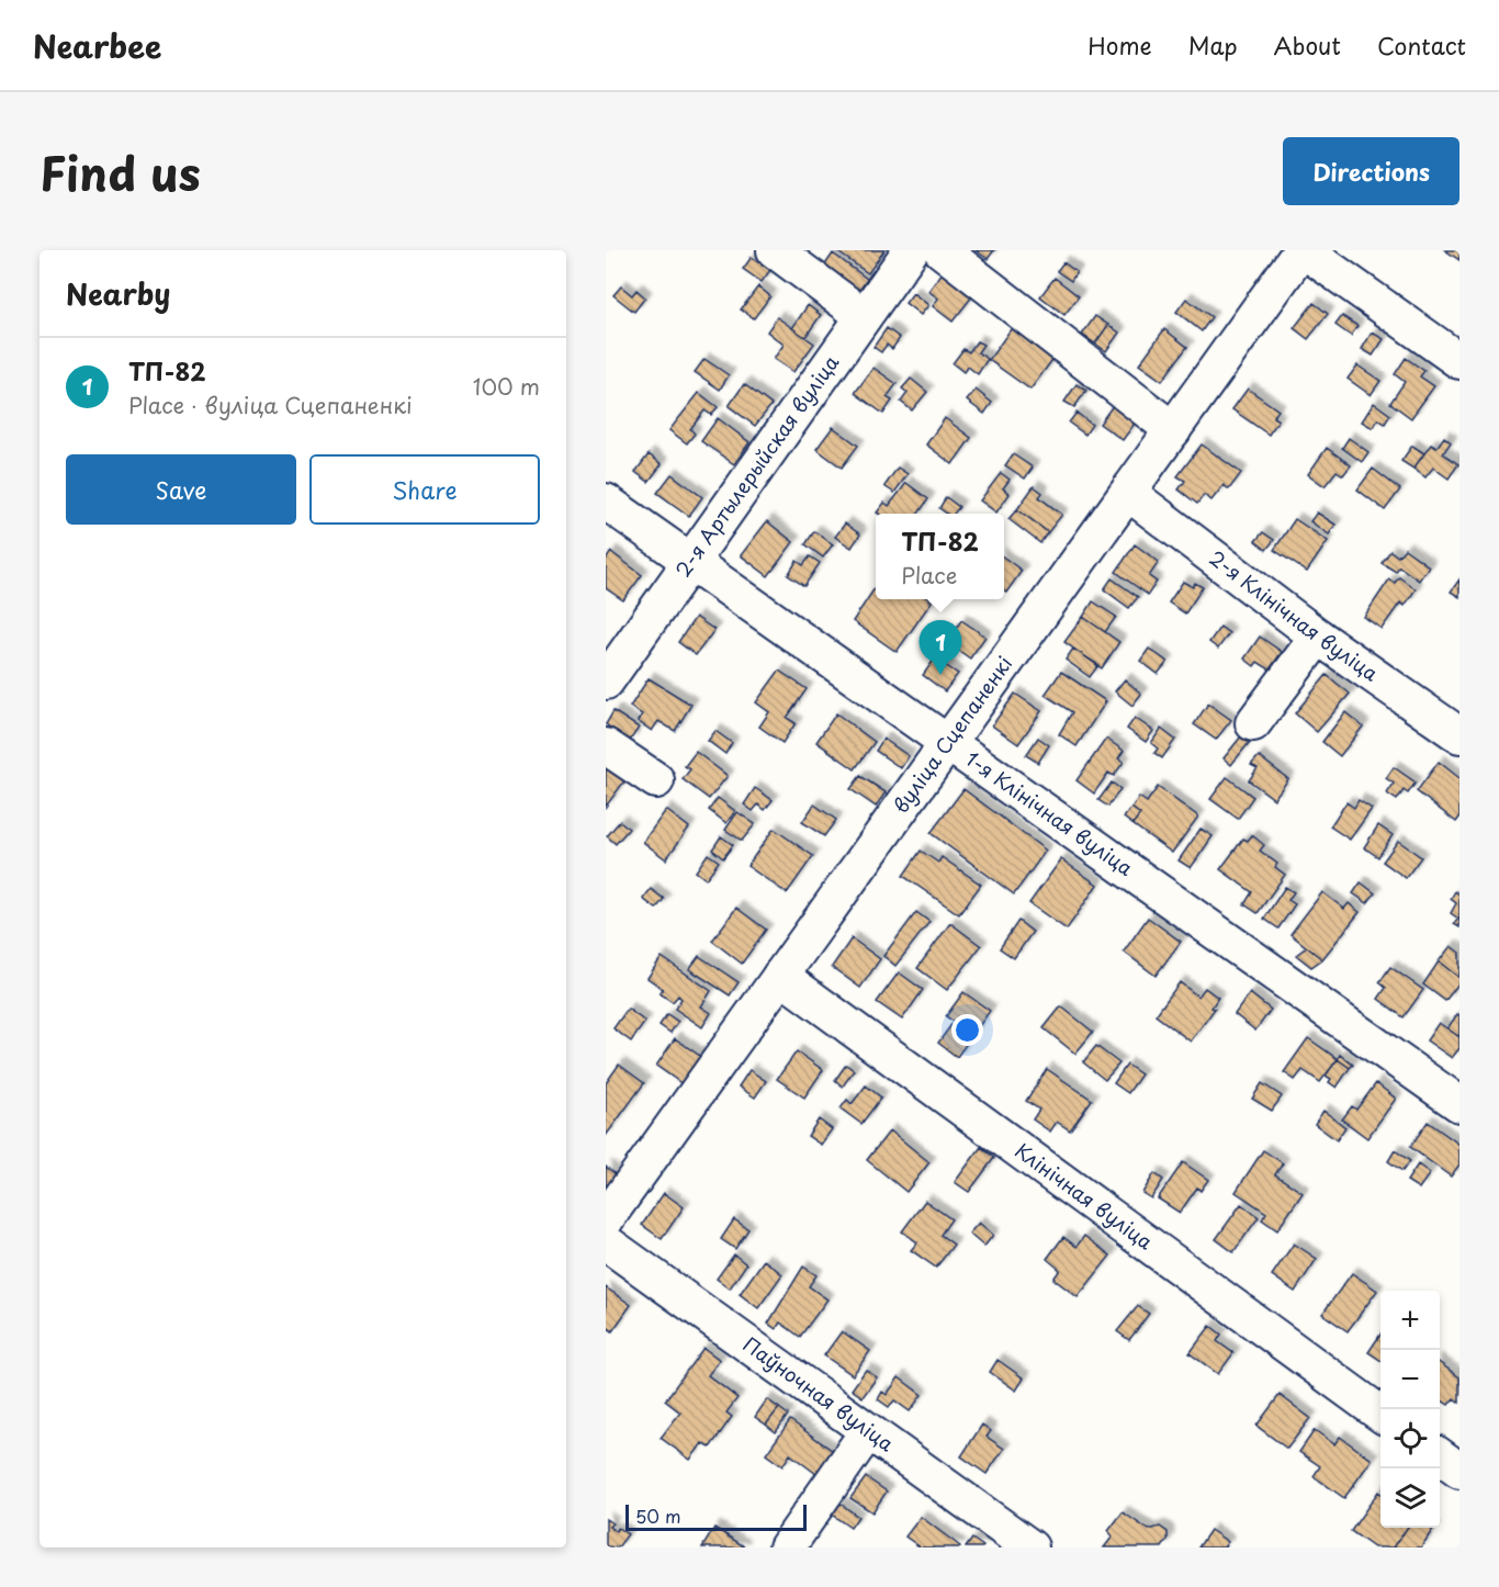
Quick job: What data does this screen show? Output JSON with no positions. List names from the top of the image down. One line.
{"streets":{"street":["2-я Артылерыйская вуліца","2-я Клінічная вуліца","вуліца Сцепаненкі","1-я Клінічная вуліца","Клінічная вуліца","Паўночная вуліца"]},"crossings":[["2-я Артылерыйская вуліца","1-я Клінічная вуліца"],["2-я Клінічная вуліца","вуліца Сцепаненкі"],["вуліца Сцепаненкі","1-я Клінічная вуліца"],["вуліца Сцепаненкі","Клінічная вуліца"]],"scale_bar":"50 m","page":{"header":"Nearbee","nav":["Home","Map","About","Contact"],"title":"Find us","buttons":["Directions",["Save","Share"]],"heading":"Nearby","list":[{"mark":"1","name":"ТП-82","note":"Place · вуліца Сцепаненкі","value":"100 m"}],"popup":["ТП-82","Place"],"pins":"1","map_buttons":["+","−"],"scale":"50 m"}}
